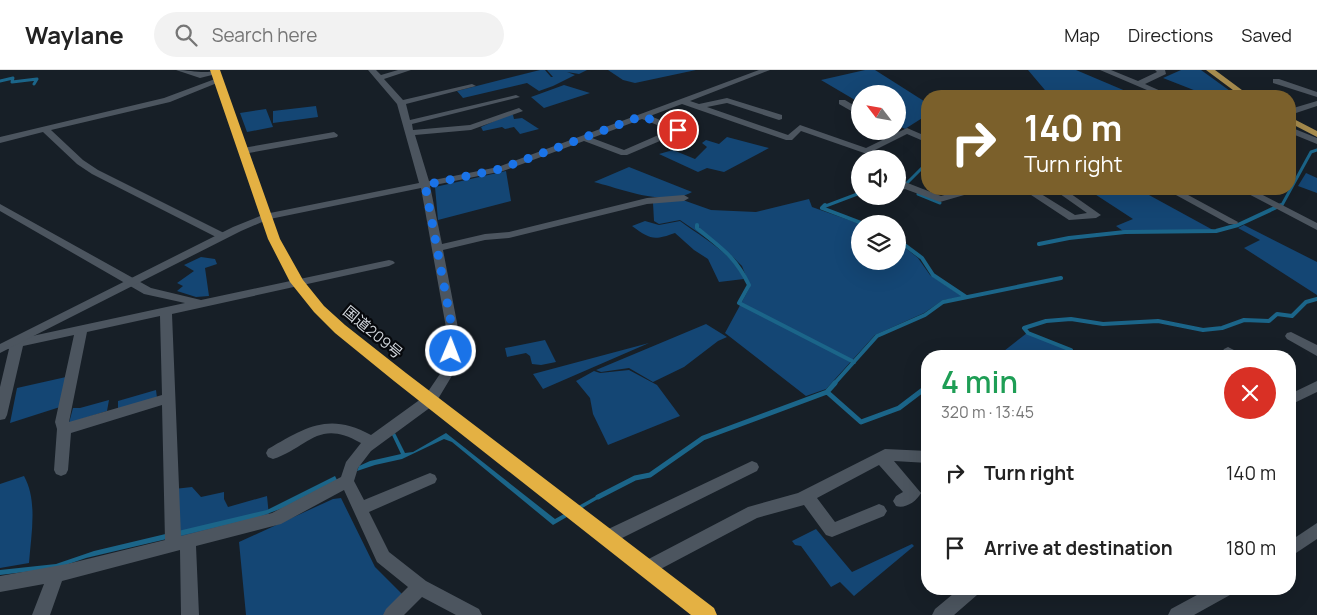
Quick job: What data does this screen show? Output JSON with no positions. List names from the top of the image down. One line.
{"streets":{"highway":["国道209号"]},"north":"top left","page":{"header":"Waylane","search":"Search here","nav":["Map","Directions","Saved"],"turn":["140 m","Turn right"],"heading":["4 min","320 m · 13:45"],"list":[{"name":"Turn right","value":"140 m"},{"name":"Arrive at destination","value":"180 m"}]}}
